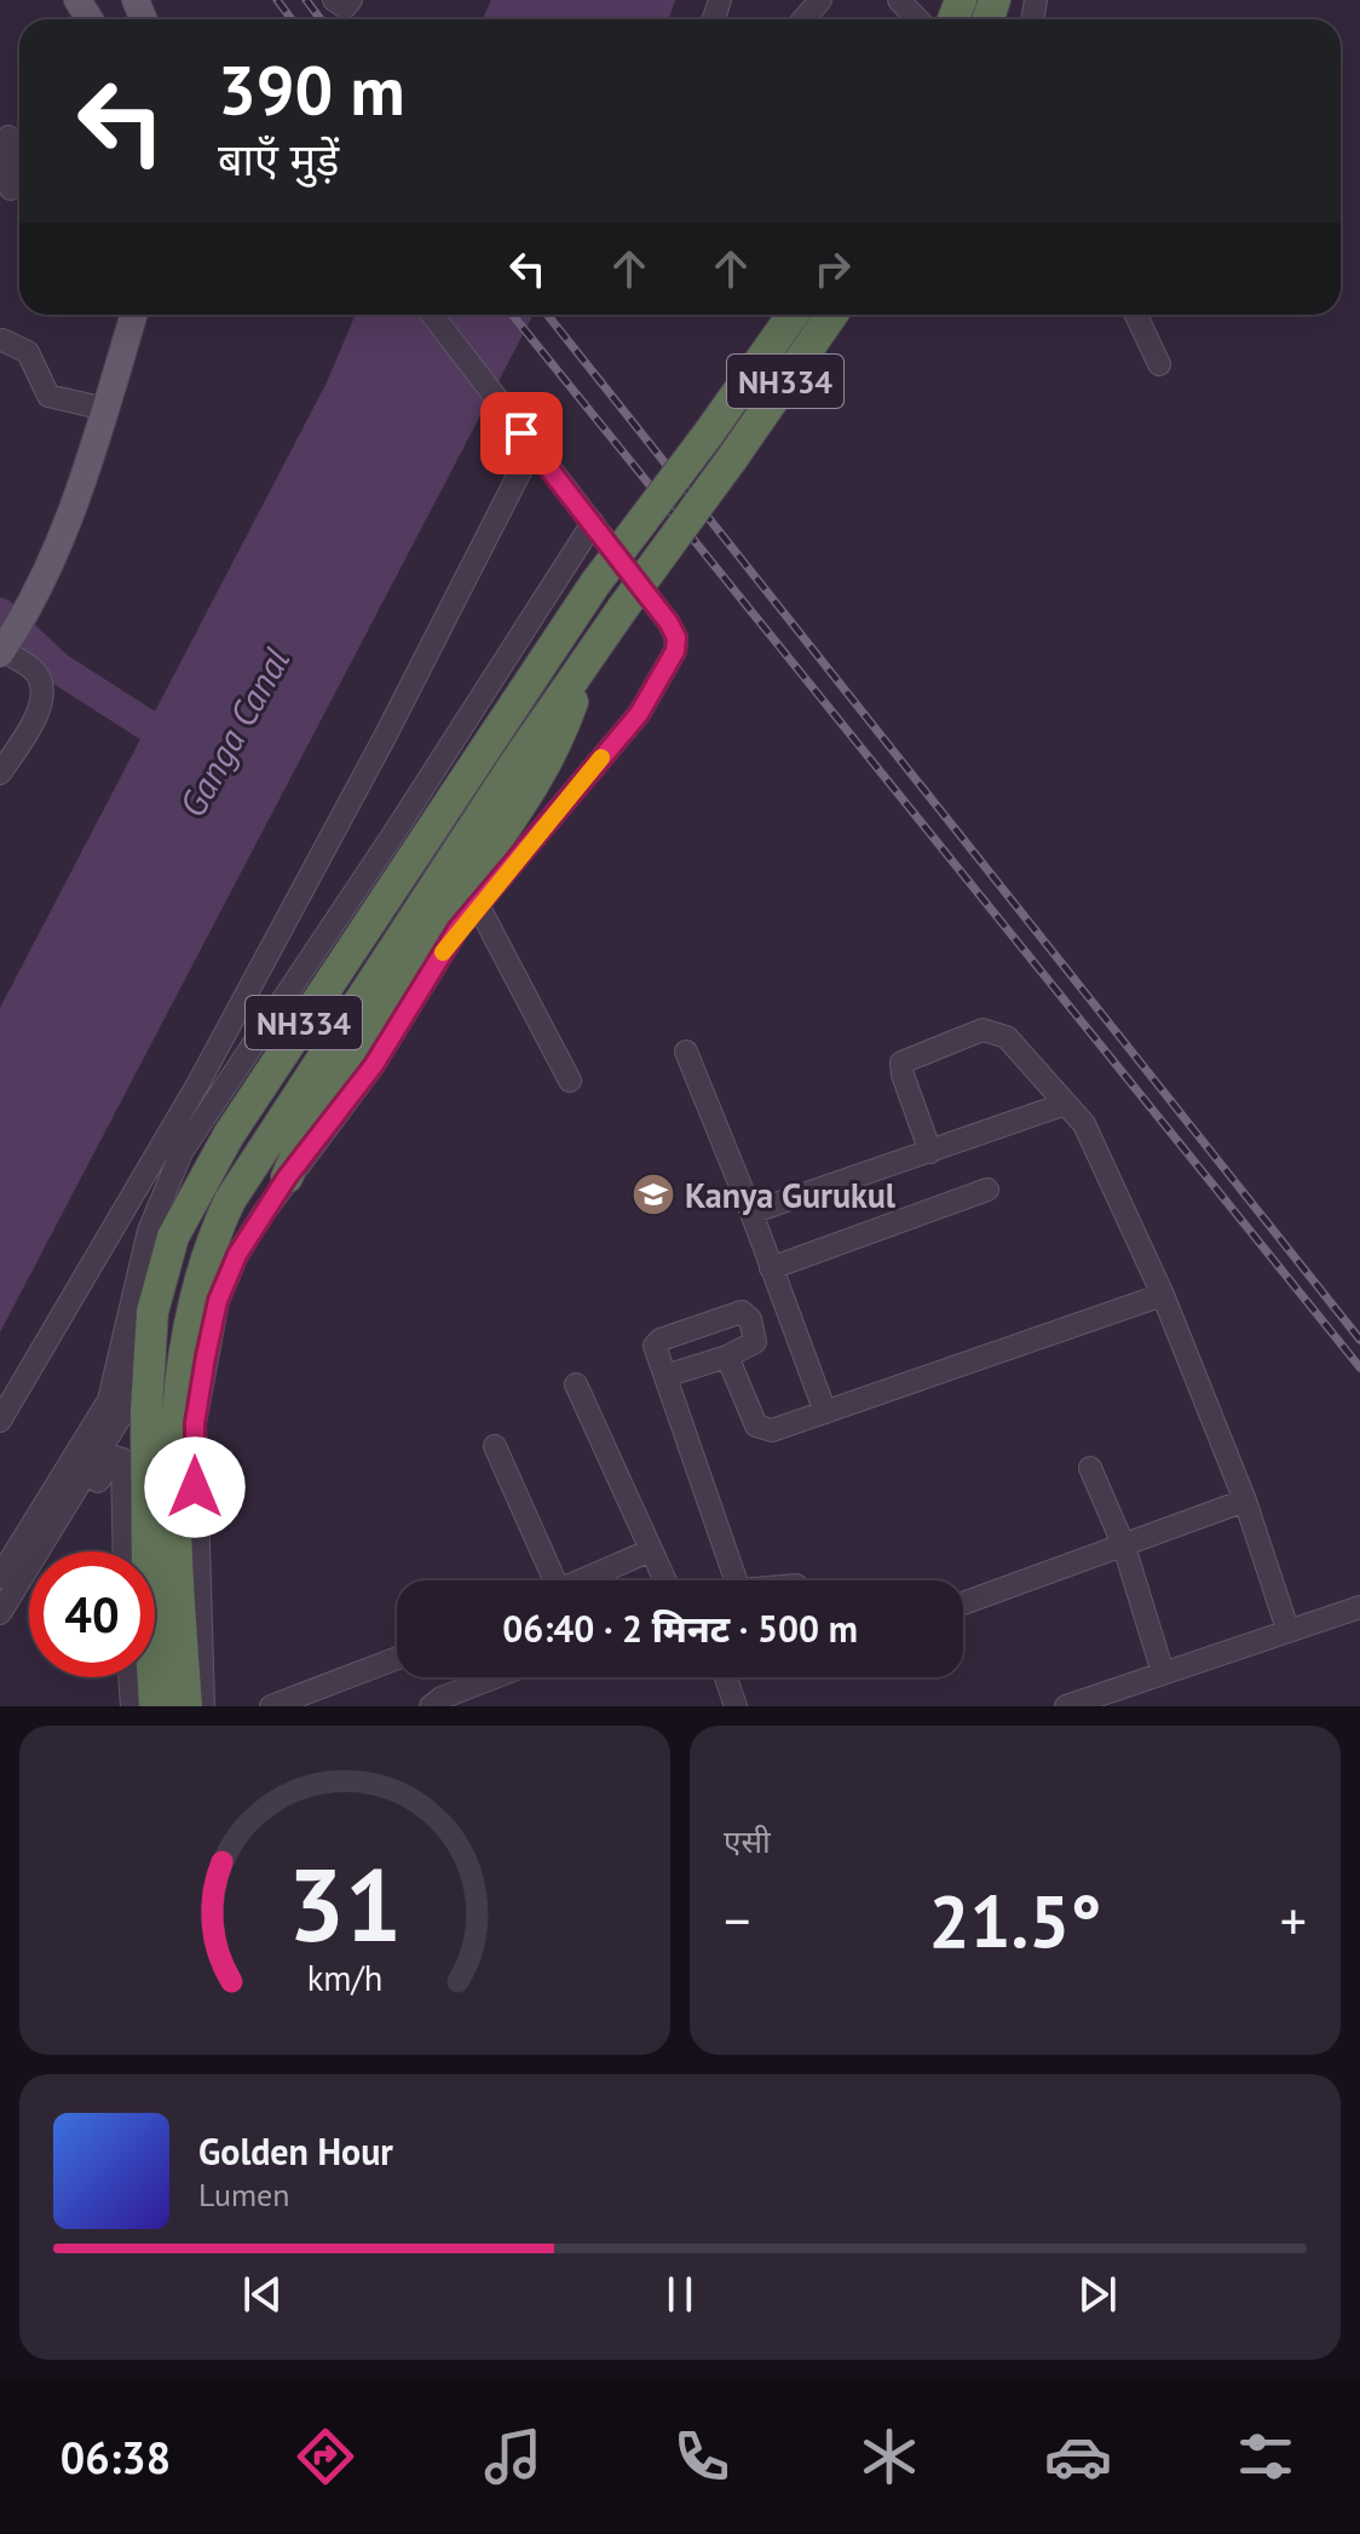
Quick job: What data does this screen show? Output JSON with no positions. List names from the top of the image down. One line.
{"streets":{"highway":["NH334"]},"water":["Ganga Canal"],"places":{"school or university":["Kanya Gurukul"]},"page":{"turn":["390 m","बाएँ मुड़ें"],"limit":"40","trip":"06:40 · 2 मिनट · 500 m","tile":"एसी","heat":["−","21.5°","+"],"song":["Golden Hour","Lumen"],"tabs":"06:38","gauge":["31","km/h"]}}
